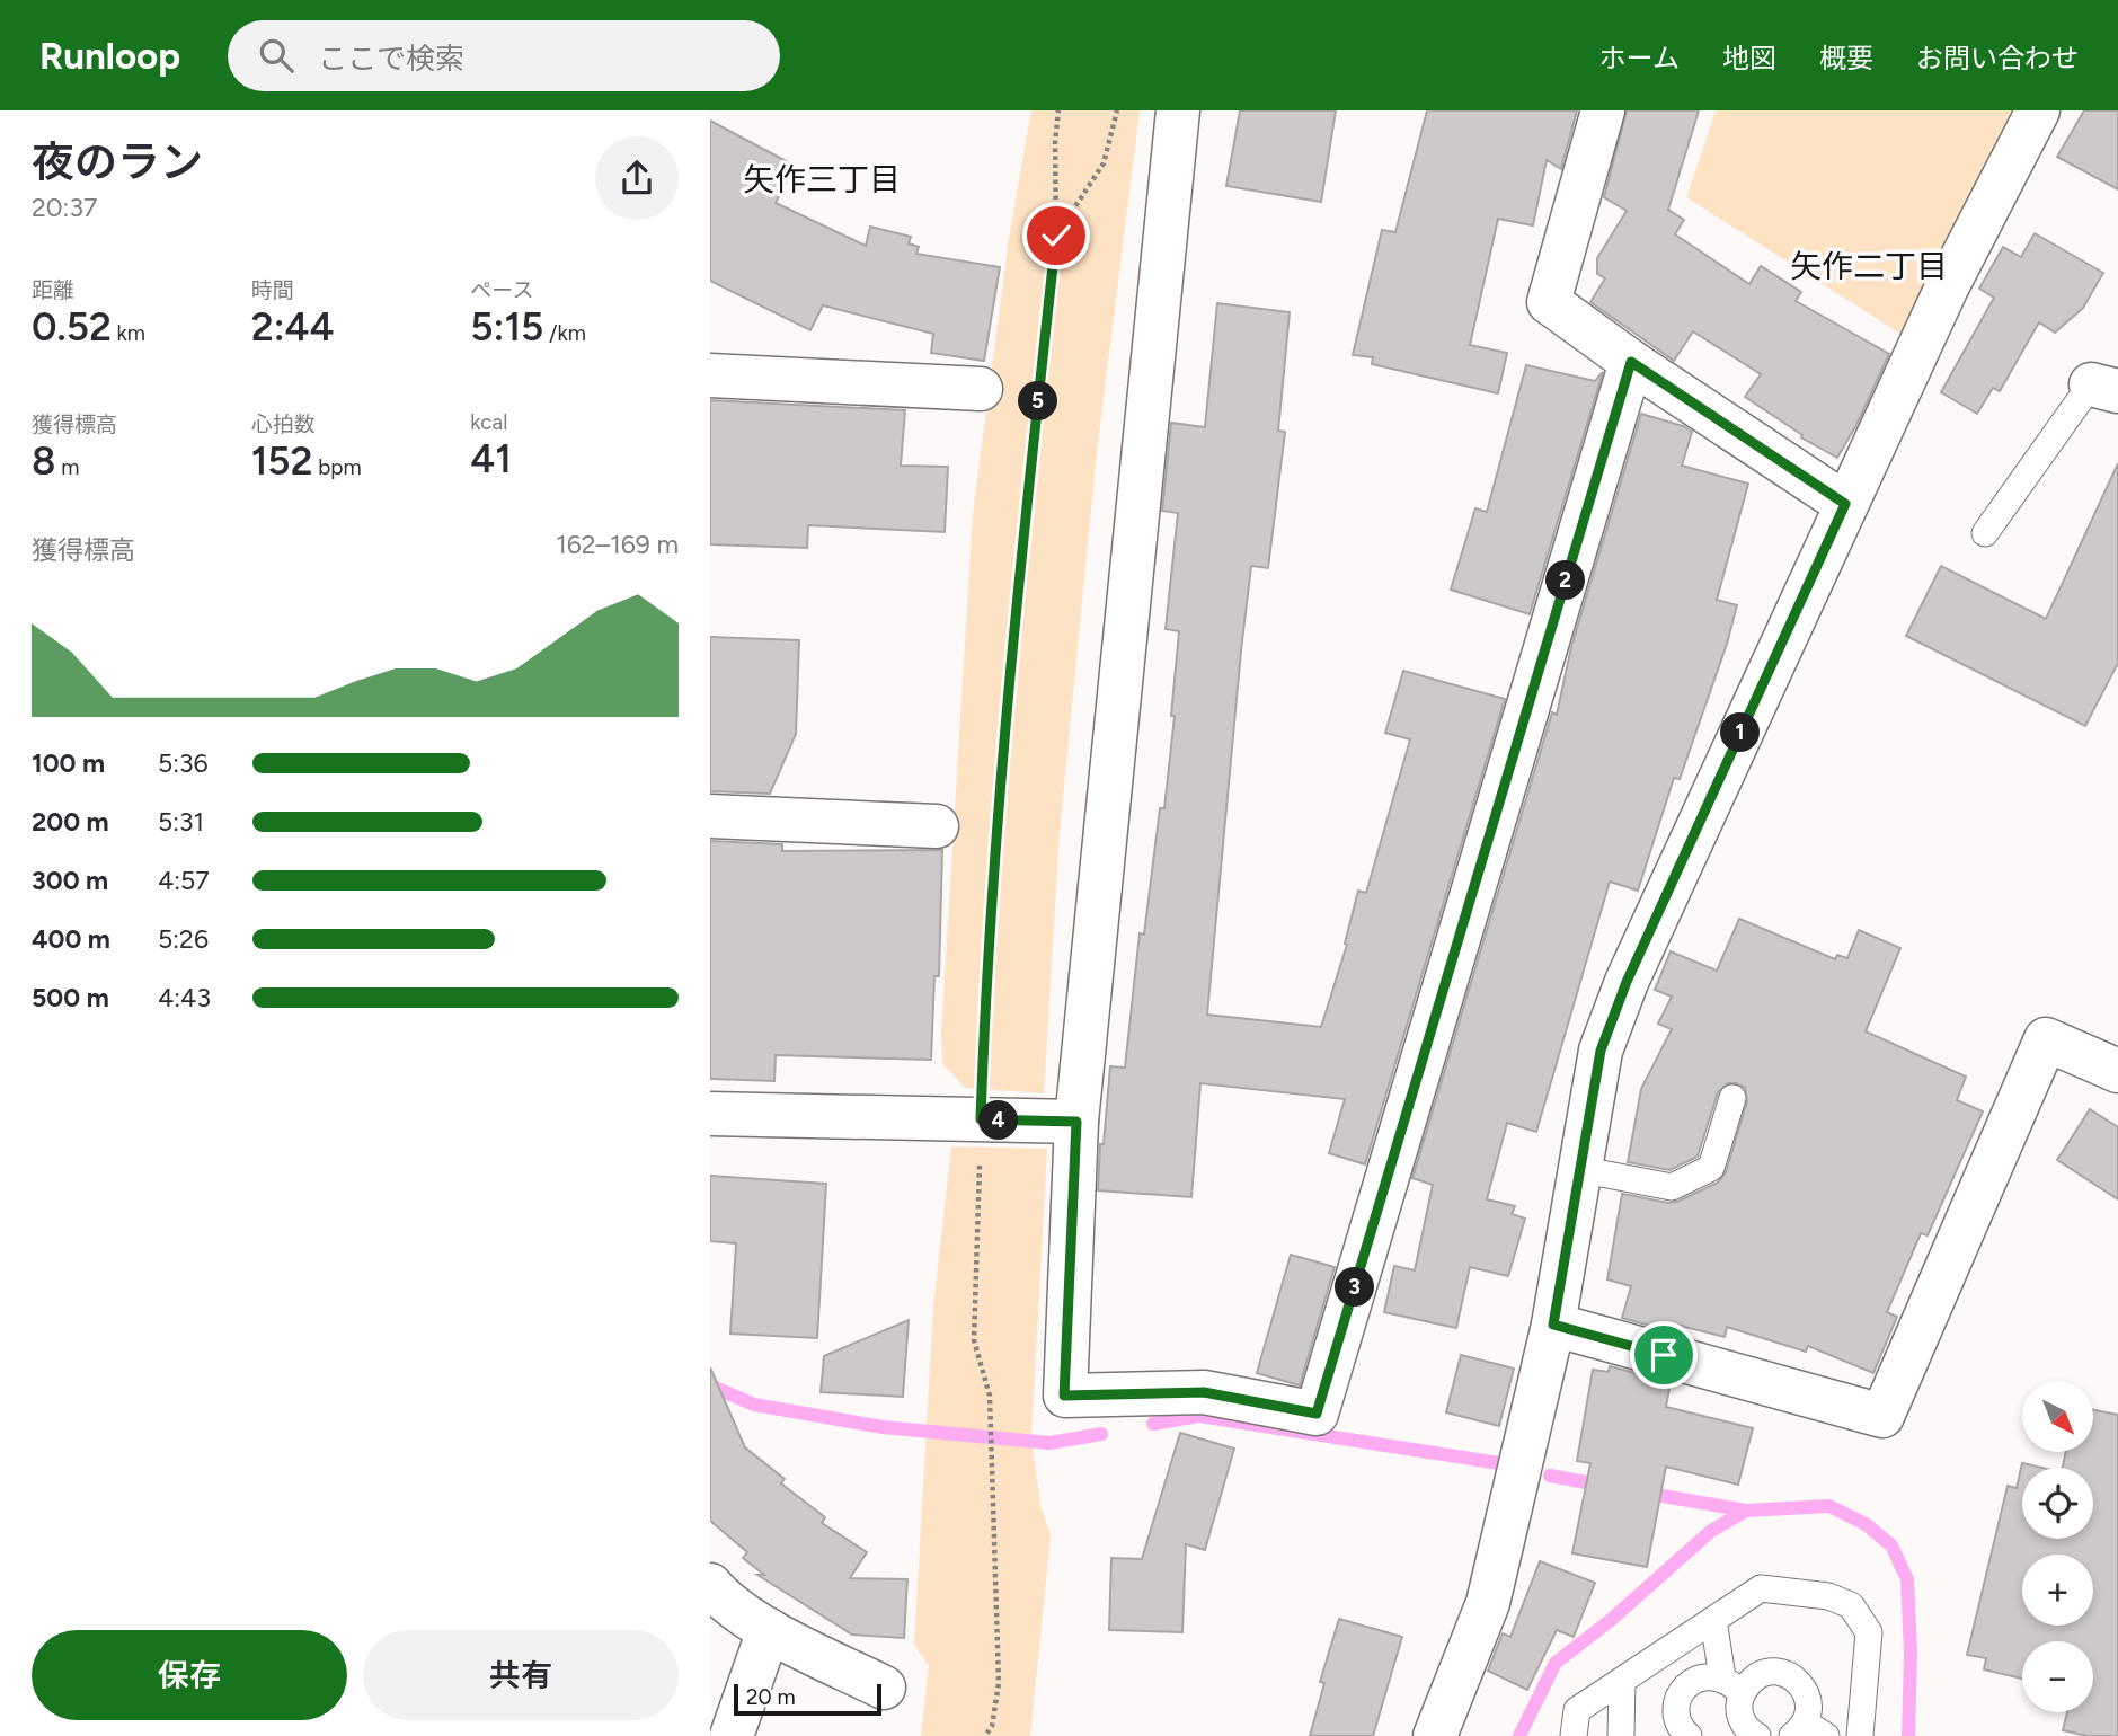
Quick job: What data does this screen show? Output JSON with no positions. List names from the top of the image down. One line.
{"districts":["矢作三丁目","矢作二丁目"],"scale_bar":"20 m","north":"bottom right","page":{"header":"Runloop","search":"ここで検索","nav":["ホーム","地図","概要","お問い合わせ"],"heading":["夜のラン","20:37"],"stats":[["距離","0.52 km"],["時間","2:44"],["ペース","5:15 /km"],["獲得標高","8 m"],["心拍数","152 bpm"],["kcal","41"]],"pins":["5","2","1","4","3"],"chart":["獲得標高","162–169 m"],"list":[{"name":"100 m","note":"5:36"},{"name":"200 m","note":"5:31"},{"name":"300 m","note":"4:57"},{"name":"400 m","note":"5:26"},{"name":"500 m","note":"4:43"}],"map_buttons":["+","−"],"buttons":["保存","共有"],"scale":"20 m"}}
